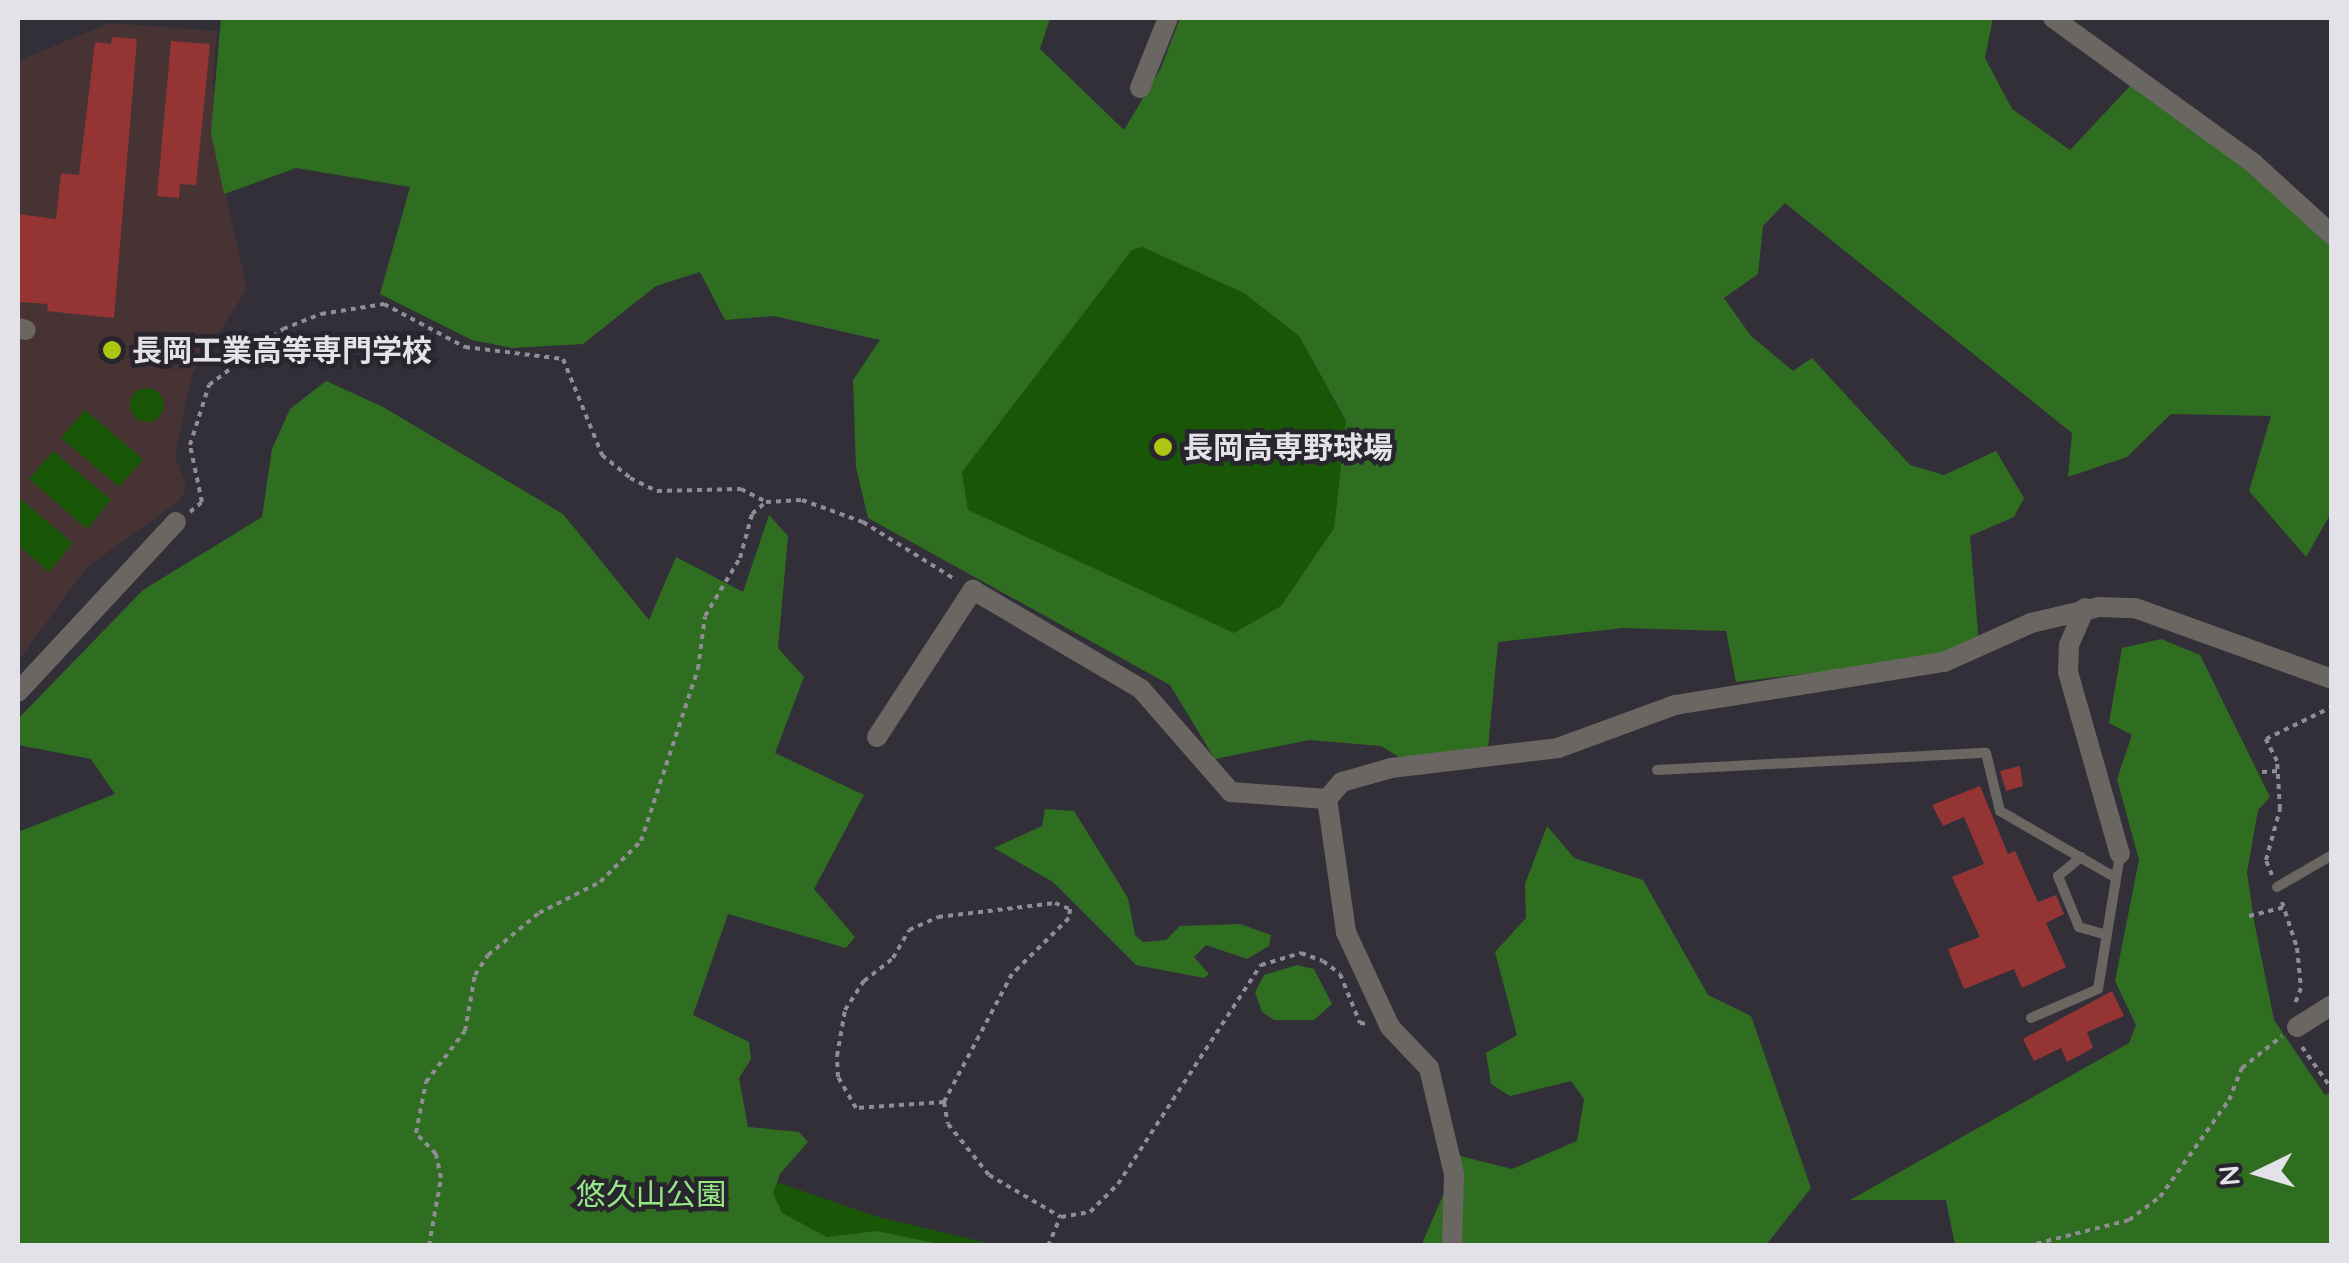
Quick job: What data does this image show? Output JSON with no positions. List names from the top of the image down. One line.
{"parks":["悠久山公園"],"places":["長岡工業高等専門学校","長岡高専野球場"],"north":"left"}
